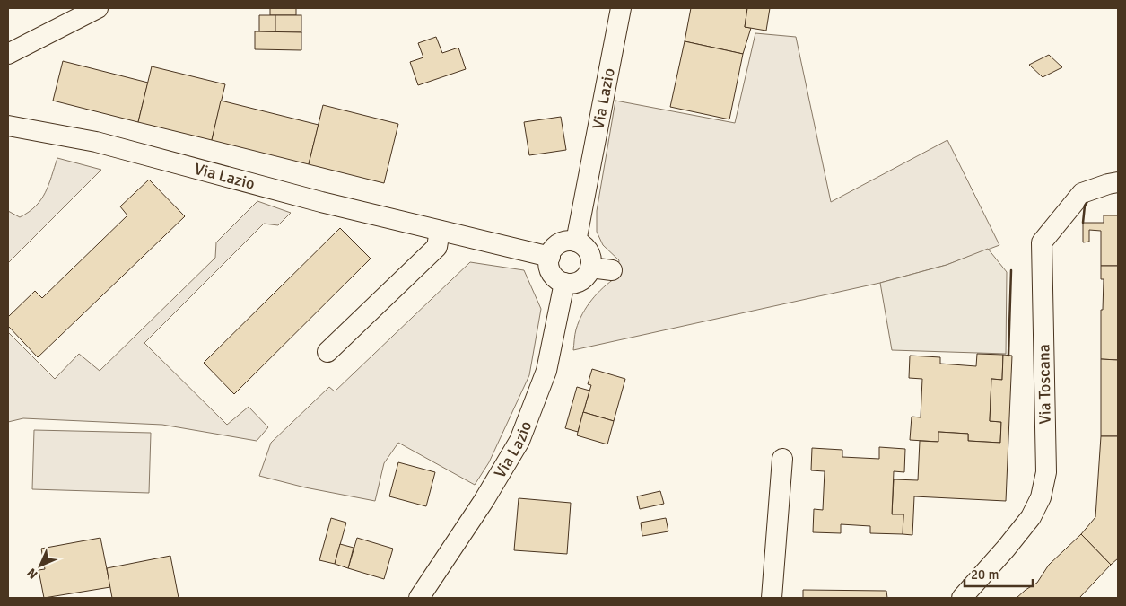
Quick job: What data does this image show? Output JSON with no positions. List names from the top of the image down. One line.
{"streets":{"street":["Via Lazio","Via Toscana"]},"scale_bar":"20 m","north":"bottom left"}
